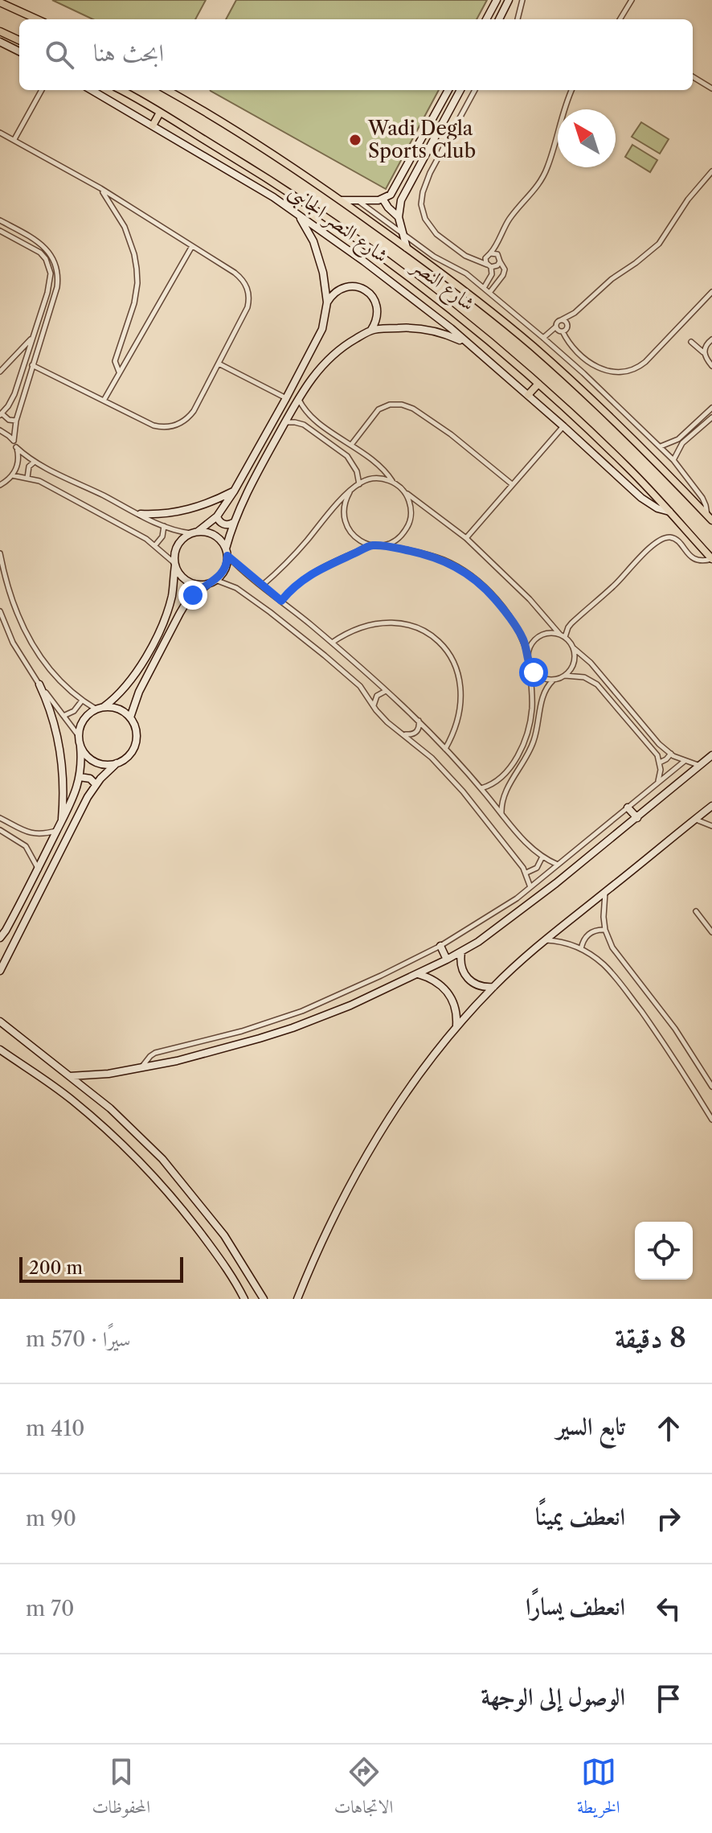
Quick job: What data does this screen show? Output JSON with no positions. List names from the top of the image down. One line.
{"streets":{"main road":["شارع النصر"],"street":["شارع النصر الجانبى"]},"crossings":[["شارع النصر الجانبى","شارع النصر"]],"places":["Wadi Degla Sports Club"],"scale_bar":"200 m","north":"top left","page":{"search":"ابحث هنا","scale":"200 m","heading":["8 دقيقة","سيرًا · 570 m"],"list":[["تابع السير","410 m"],["انعطف يمينًا","90 m"],["انعطف يسارًا","70 m"],"الوصول إلى الوجهة"],"nav":["الخريطة","الاتجاهات","المحفوظات"]}}
